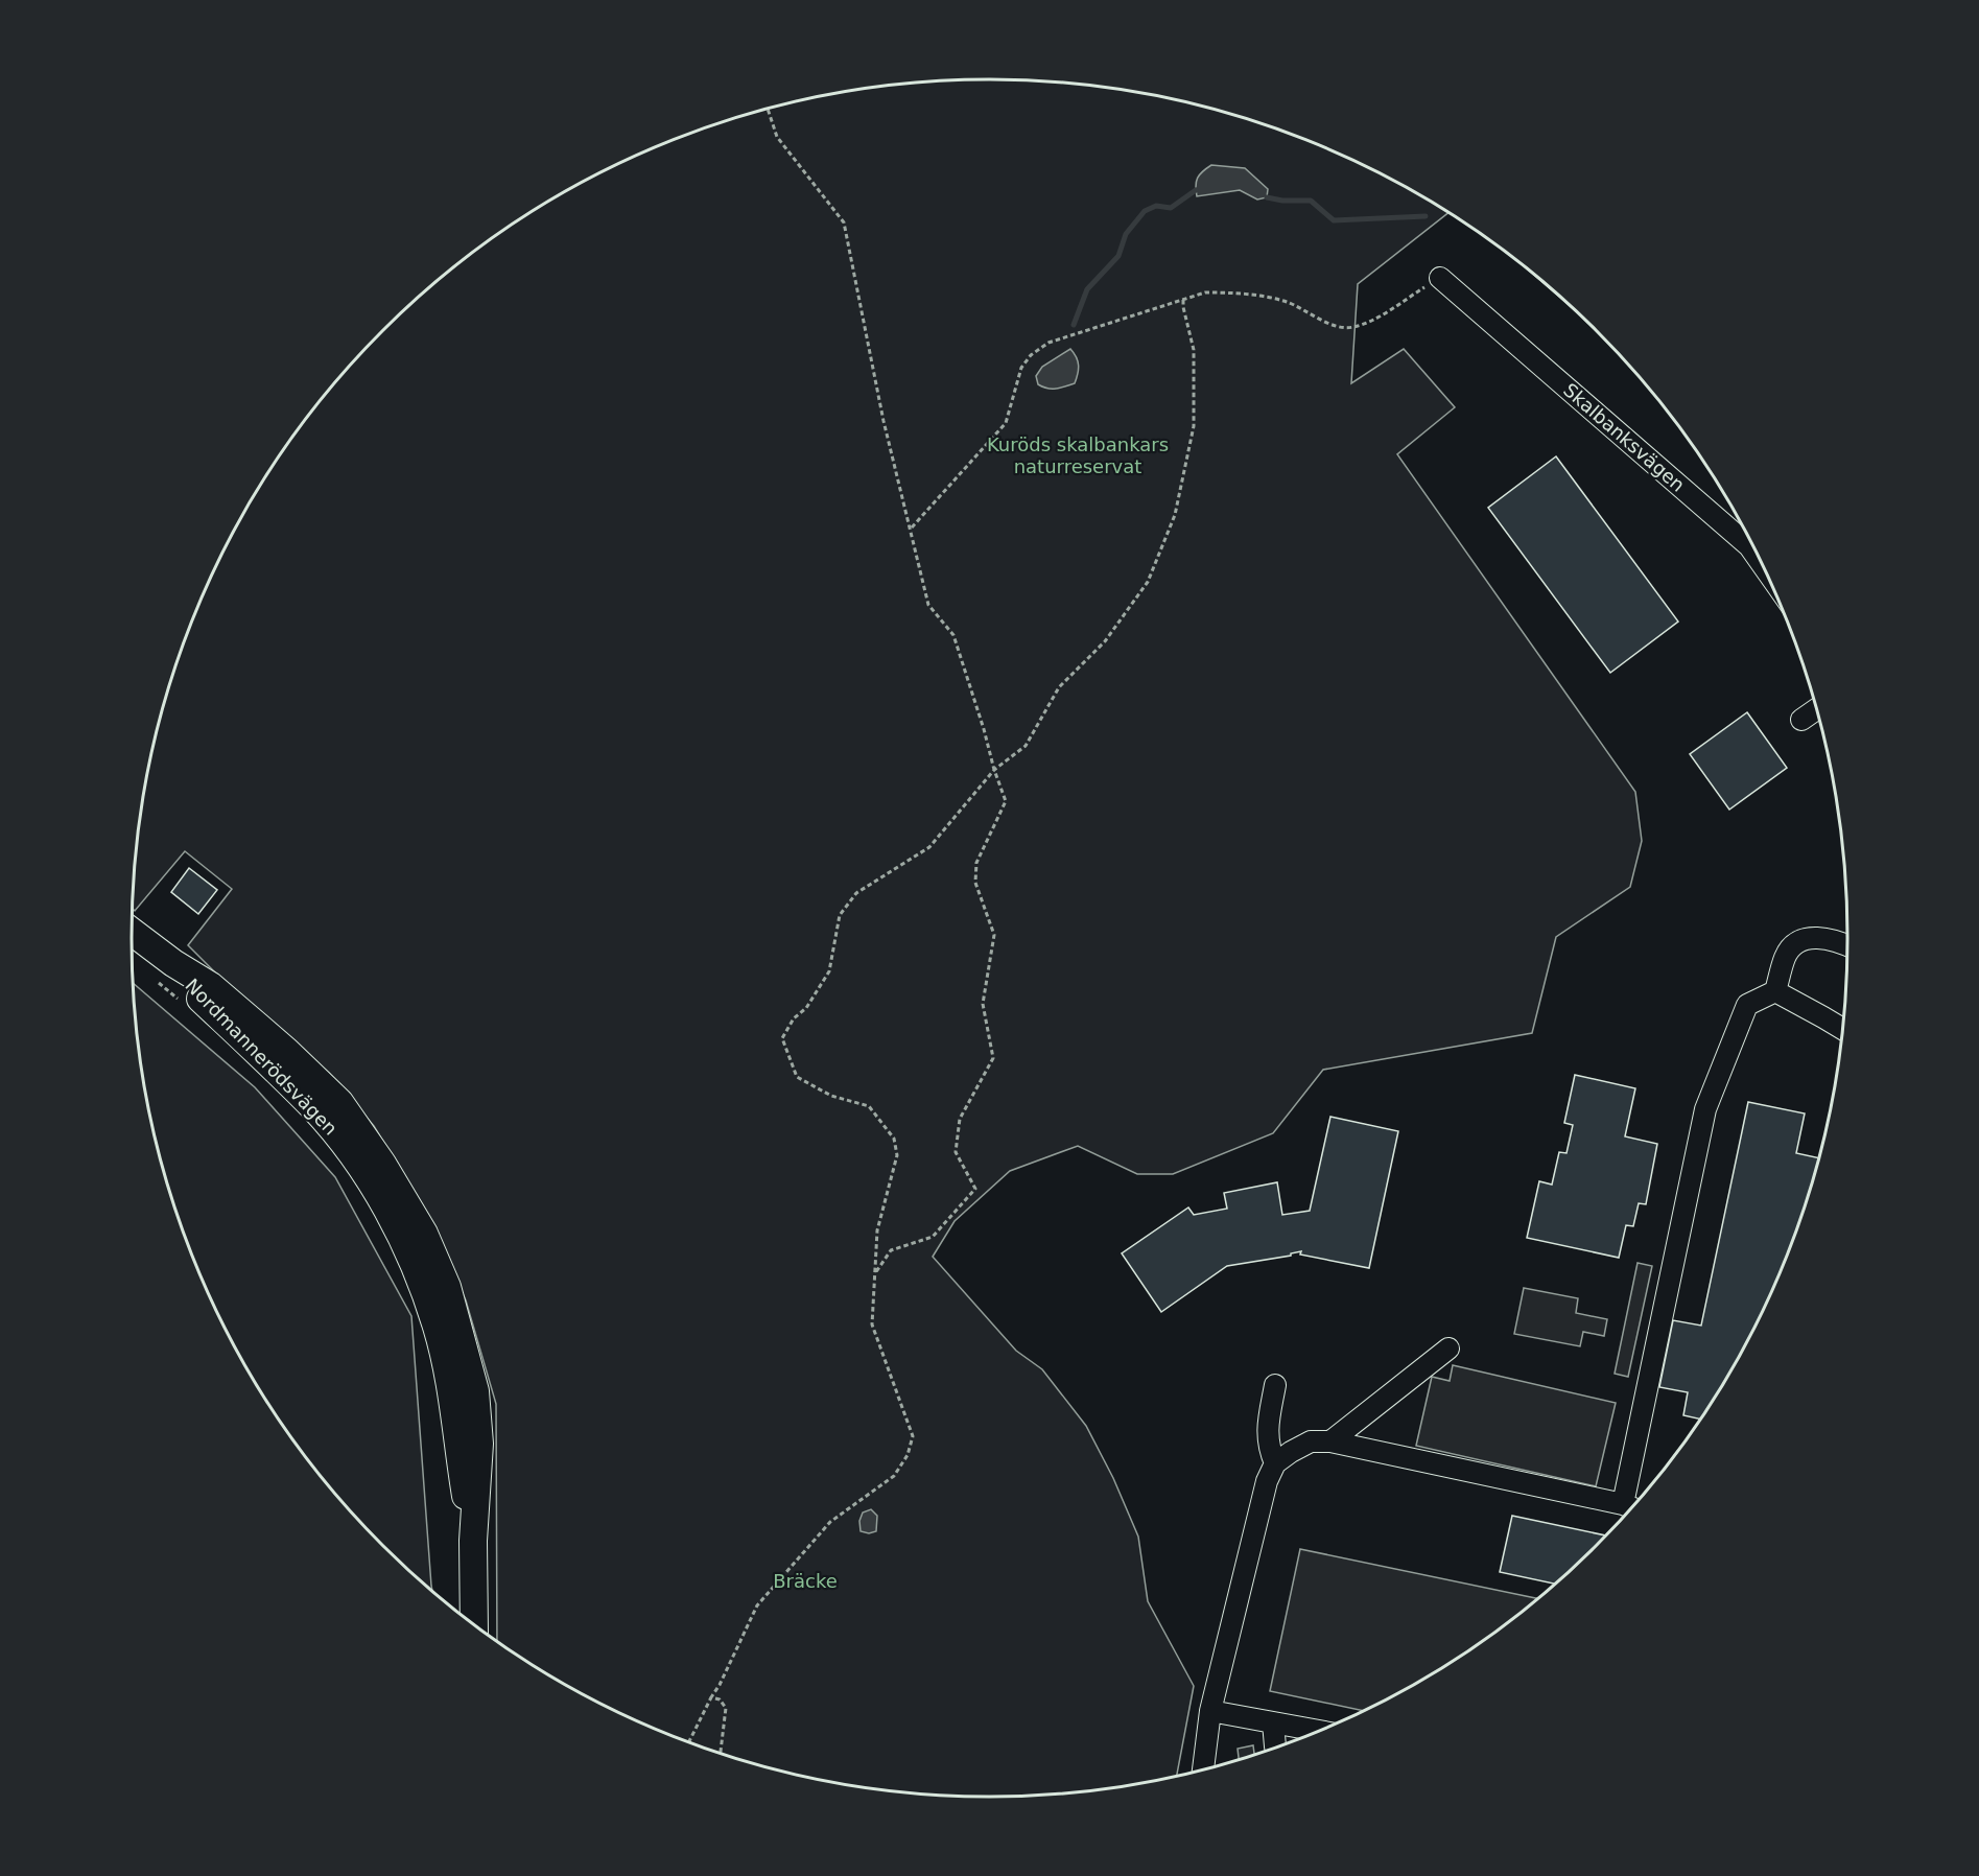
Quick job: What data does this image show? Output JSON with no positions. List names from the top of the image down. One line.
{"streets":{"main road":["Nordmannerödsvägen"],"street":["Skalbanksvägen"]},"parks":["Kuröds skalbankars naturreservat","Bräcke"]}
